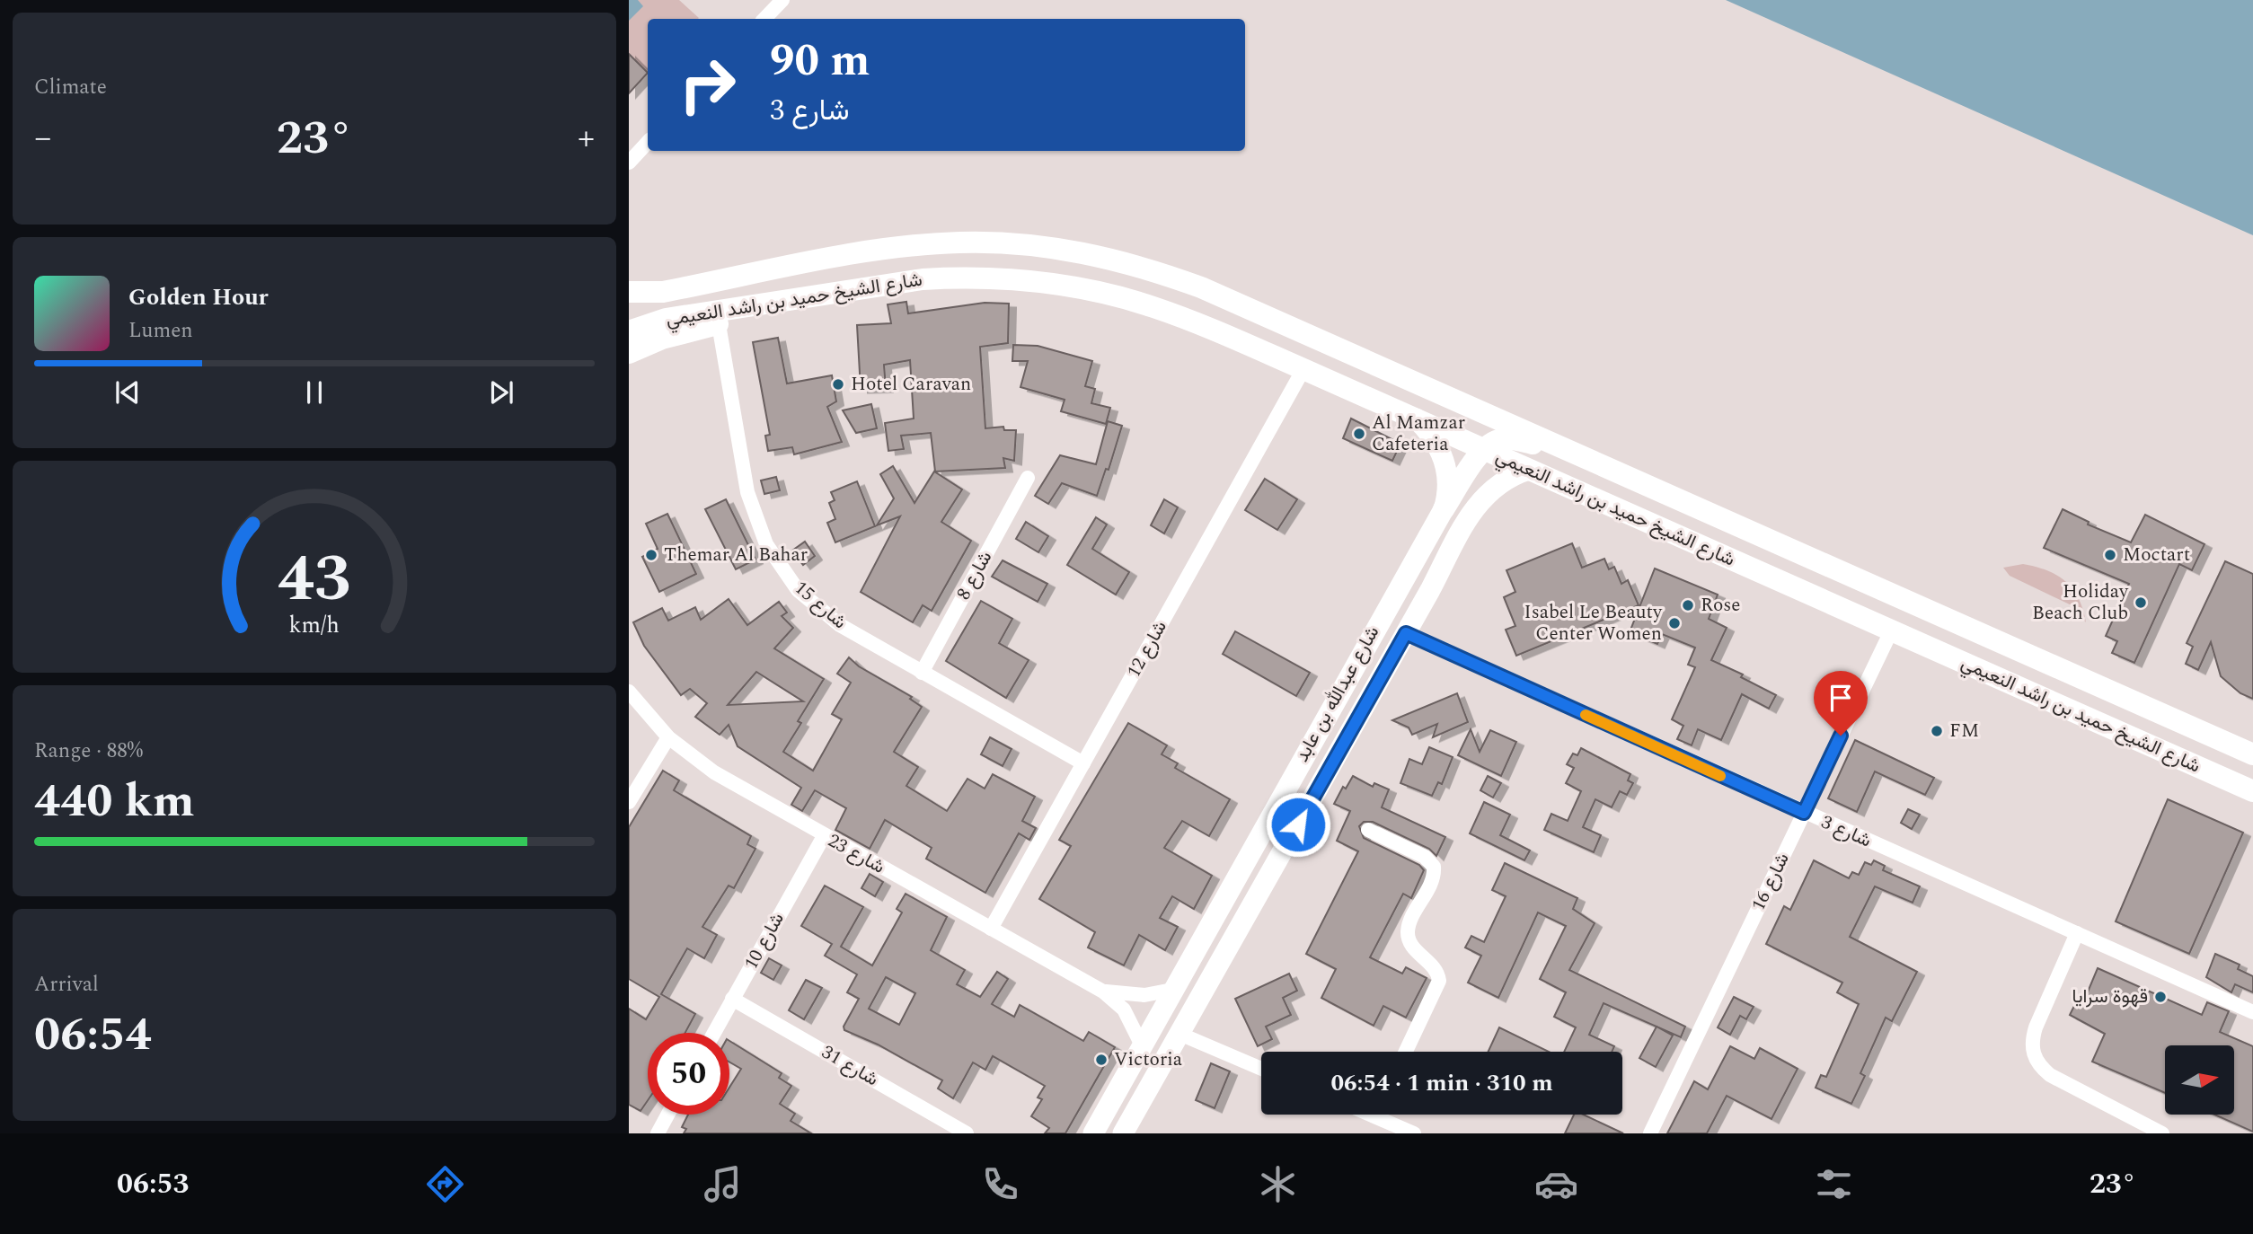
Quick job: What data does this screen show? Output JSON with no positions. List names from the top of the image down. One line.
{"streets":{"main road":["شارع الشيخ حميد بن راشد النعيمي","شارع عبدالله بن عابد"],"street":["شارع 8","شارع 15","شارع 12","شارع 3","شارع 23","شارع 16","شارع 10","شارع 31"]},"crossings":[["شارع الشيخ حميد بن راشد النعيمي","شارع 12"],["شارع الشيخ حميد بن راشد النعيمي","شارع عبدالله بن عابد"],["شارع الشيخ حميد بن راشد النعيمي","شارع 16"],["شارع 8","شارع 15"],["شارع 15","شارع 12"],["شارع 12","شارع 23"],["شارع عبدالله بن عابد","شارع 3"],["شارع عبدالله بن عابد","شارع 23"],["شارع 3","شارع 16"],["شارع 23","شارع 10"],["شارع 10","شارع 31"]],"places":["Hotel Caravan","Al Mamzar Cafeteria","Themar Al Bahar","Moctart","Holiday Beach Club","Rose","Isabel Le Beauty Center Women","FM","قهوة سرايا","Victoria"],"north":"right","page":{"tile":["Climate",["Range · 88%","440 km"],["Arrival","06:54"]],"turn":["90 m","شارع 3"],"heat":["−","23°","+"],"song":["Golden Hour","Lumen"],"limit":"50","trip":"06:54 · 1 min · 310 m","tabs":["06:53","23°"],"gauge":["43","km/h"]}}
